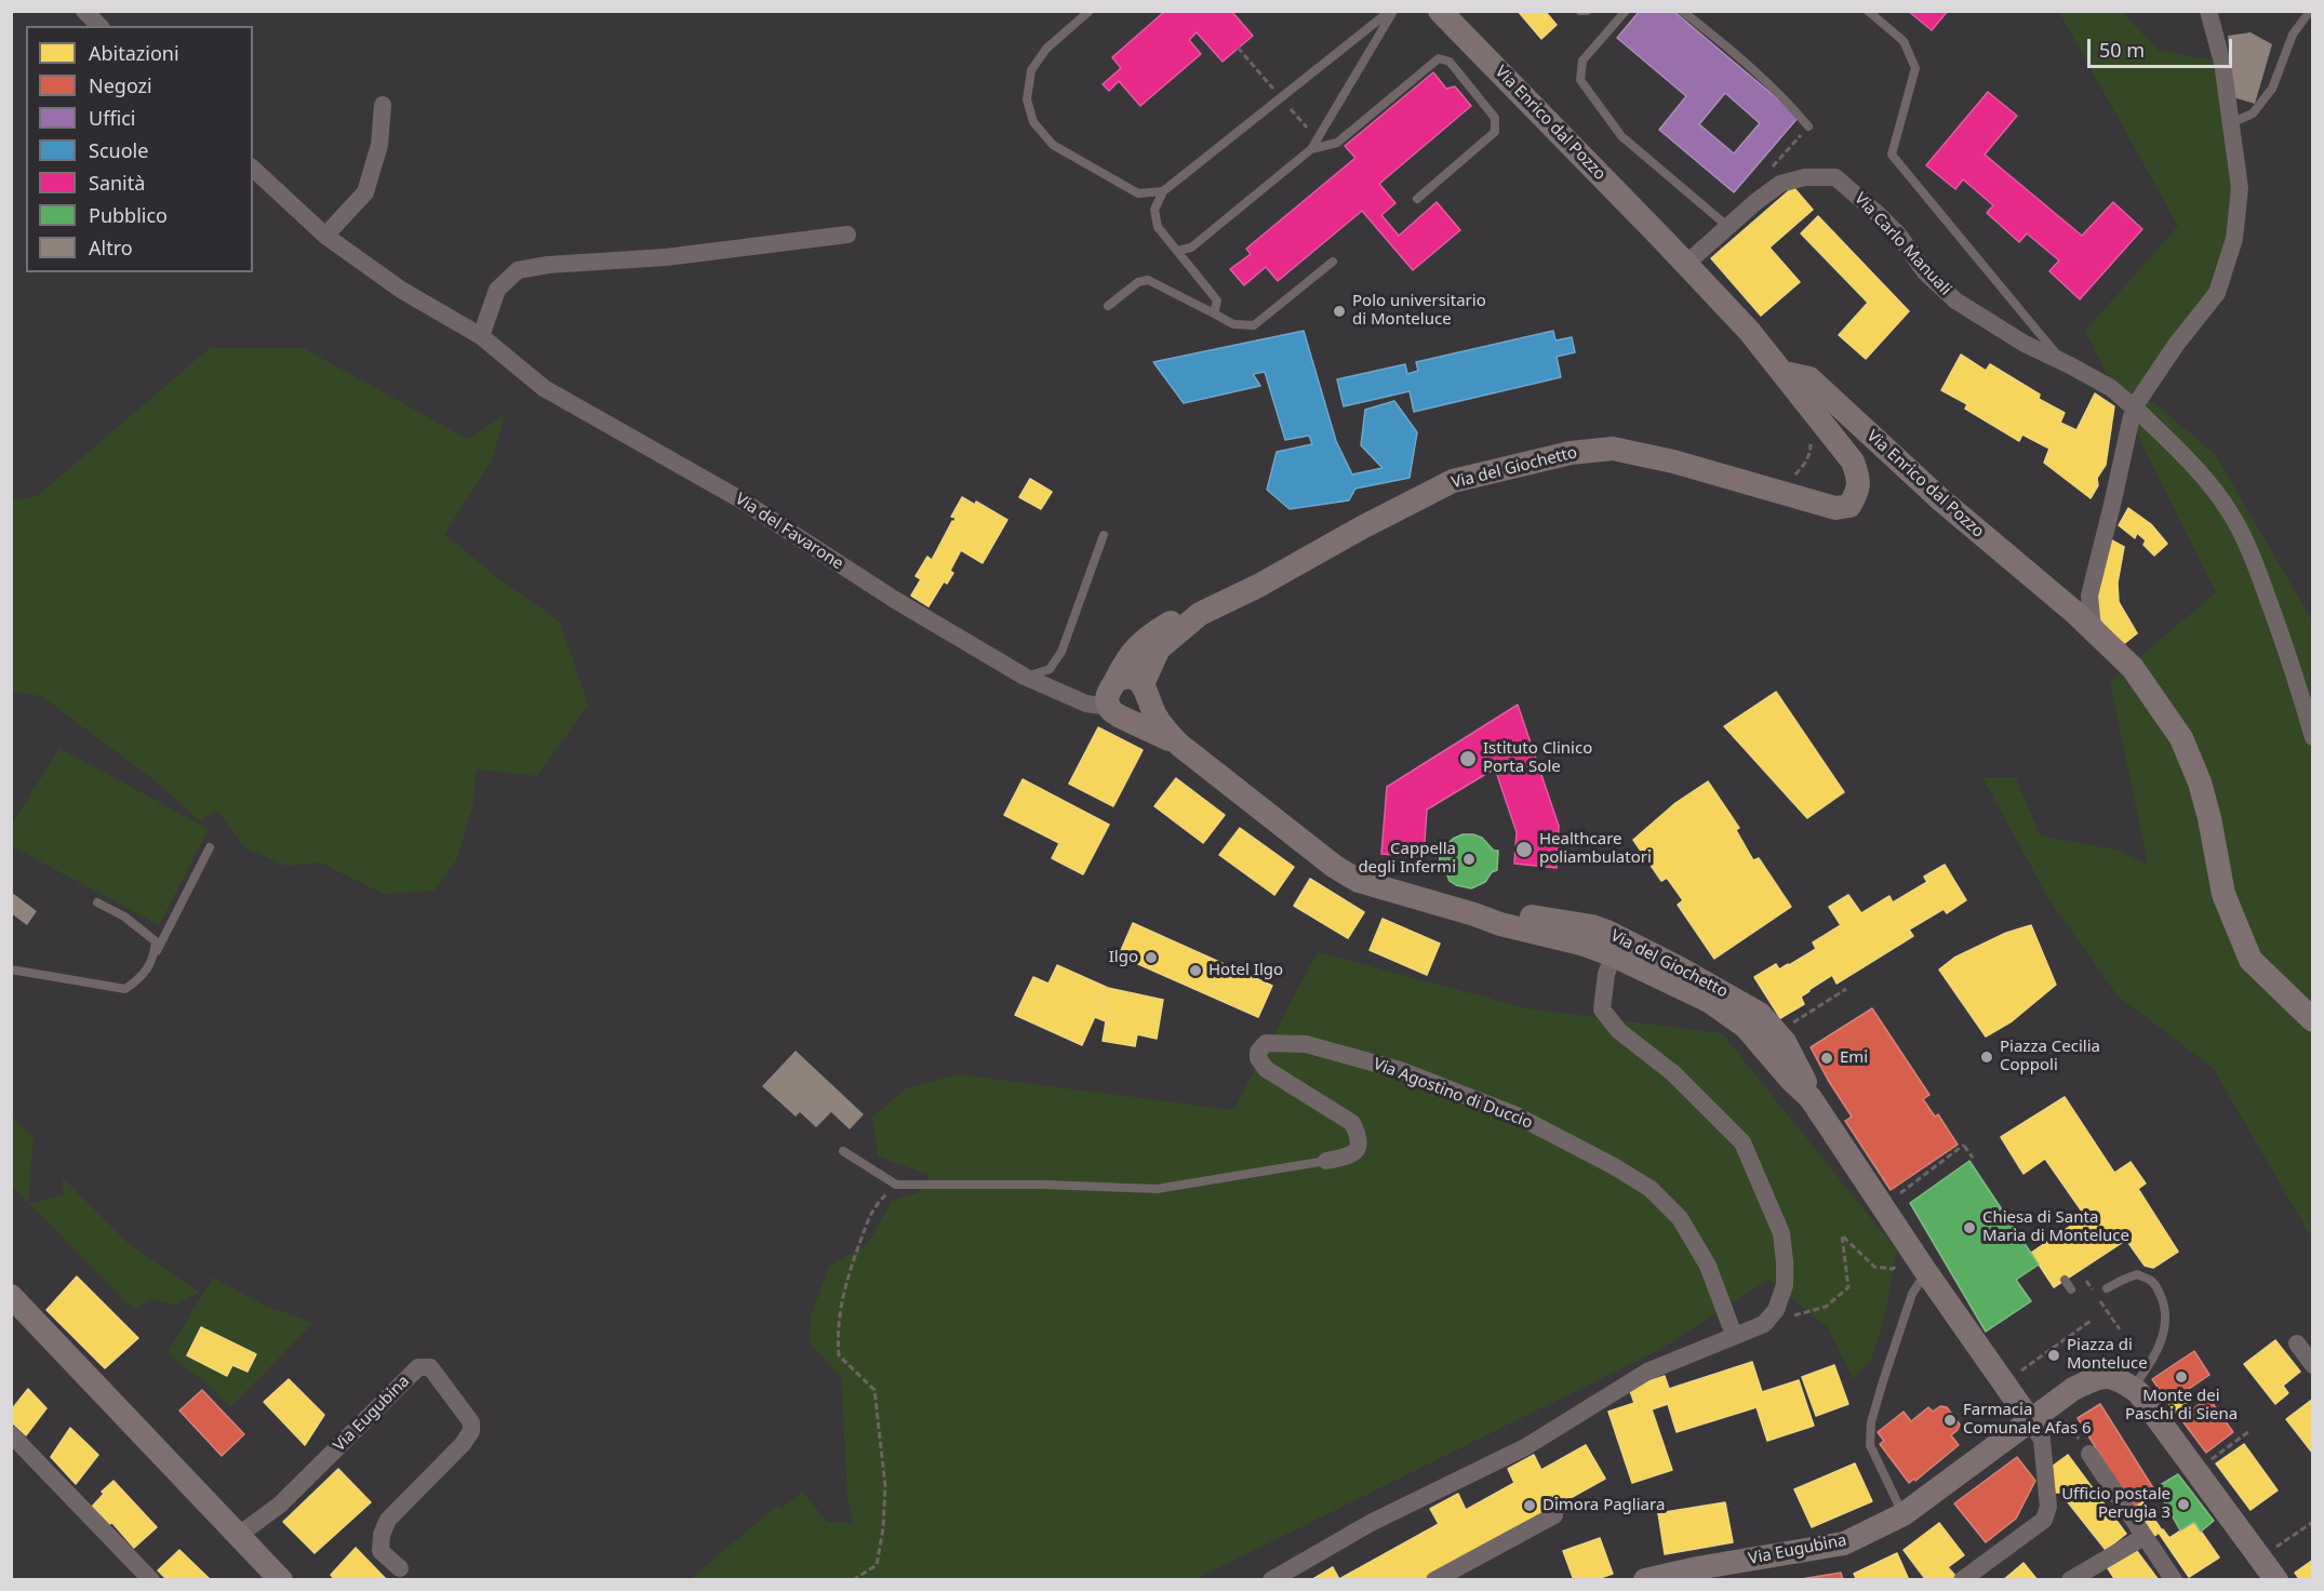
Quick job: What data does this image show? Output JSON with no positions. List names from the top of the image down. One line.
{"streets":{"street":["Via Enrico dal Pozzo","Via Carlo Manuali","Via del Giochetto","Via del Favarone","Via Agostino di Duccio","Via Eugubina"]},"crossings":[["Via Enrico dal Pozzo","Via Carlo Manuali"],["Via Enrico dal Pozzo","Via del Giochetto"],["Via del Giochetto","Via del Favarone"],["Via del Giochetto","Via Eugubina"]],"places":["Polo universitario di Monteluce","Istituto Clinico Porta Sole","Healthcare poliambulatori","Cappella degli Infermi","Ilgo","Hotel Ilgo","Piazza Cecilia Coppoli","Emi","Chiesa di Santa Maria di Monteluce","Piazza di Monteluce","Monte dei Paschi di Siena","Farmacia Comunale Afas 6","Ufficio postale Perugia 3","Dimora Pagliara"],"legend":["Abitazioni","Negozi","Uffici","Scuole","Sanità","Pubblico","Altro"],"scale_bar":"50 m"}
